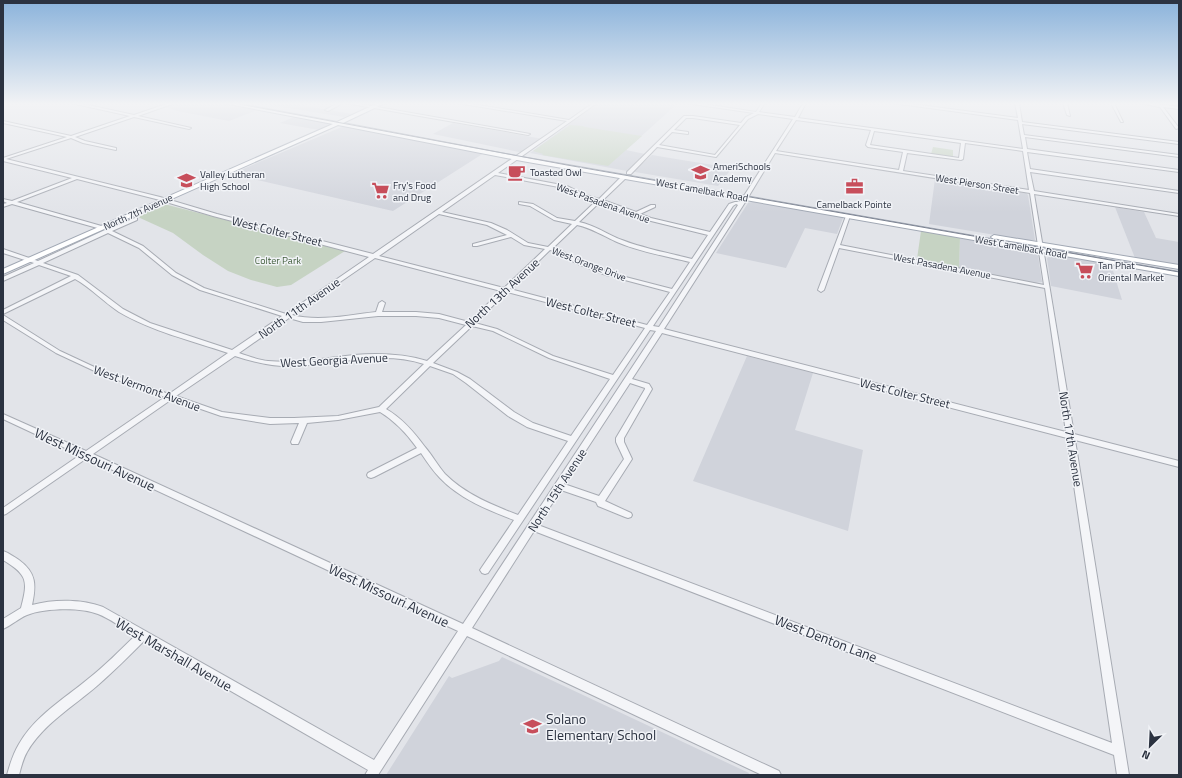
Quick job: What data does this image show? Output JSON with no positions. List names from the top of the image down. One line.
{"streets":{"main road":["West Camelback Road","North 7th Avenue"],"street":["West Pierson Street","West Pasadena Avenue","West Colter Street","West Orange Drive","North 13th Avenue","North 11th Avenue","West Georgia Avenue","West Vermont Avenue","North 17th Avenue","West Missouri Avenue","North 15th Avenue","West Denton Lane","West Marshall Avenue"]},"crossings":[["West Pierson Street","North 17th Avenue"],["West Pierson Street","North 15th Avenue"],["West Camelback Road","North 13th Avenue"],["West Camelback Road","North 11th Avenue"],["West Camelback Road","North 17th Avenue"],["West Camelback Road","North 15th Avenue"],["West Pasadena Avenue","North 13th Avenue"],["West Pasadena Avenue","North 11th Avenue"],["West Pasadena Avenue","North 17th Avenue"],["West Pasadena Avenue","North 15th Avenue"],["North 7th Avenue","West Colter Street"],["North 7th Avenue","West Georgia Avenue"],["West Colter Street","North 13th Avenue"],["West Colter Street","North 11th Avenue"],["West Colter Street","North 17th Avenue"],["West Colter Street","North 15th Avenue"],["West Orange Drive","North 13th Avenue"],["West Orange Drive","North 11th Avenue"],["West Orange Drive","North 15th Avenue"],["North 13th Avenue","West Georgia Avenue"],["North 13th Avenue","West Vermont Avenue"],["North 11th Avenue","West Georgia Avenue"],["North 11th Avenue","West Vermont Avenue"],["North 11th Avenue","West Missouri Avenue"],["West Georgia Avenue","North 15th Avenue"],["North 17th Avenue","West Denton Lane"],["West Missouri Avenue","North 15th Avenue"],["North 15th Avenue","West Denton Lane"],["North 15th Avenue","West Marshall Avenue"]],"parks":["Colter Park"],"places":{"cafe":["Toasted Owl"],"school or university":["AmeriSchools Academy","Valley Lutheran High School","Solano Elementary School"],"office":["Camelback Pointe"],"supermarket":["Fry's Food and Drug","Tan Phat Oriental Market"]},"north":"bottom left"}
